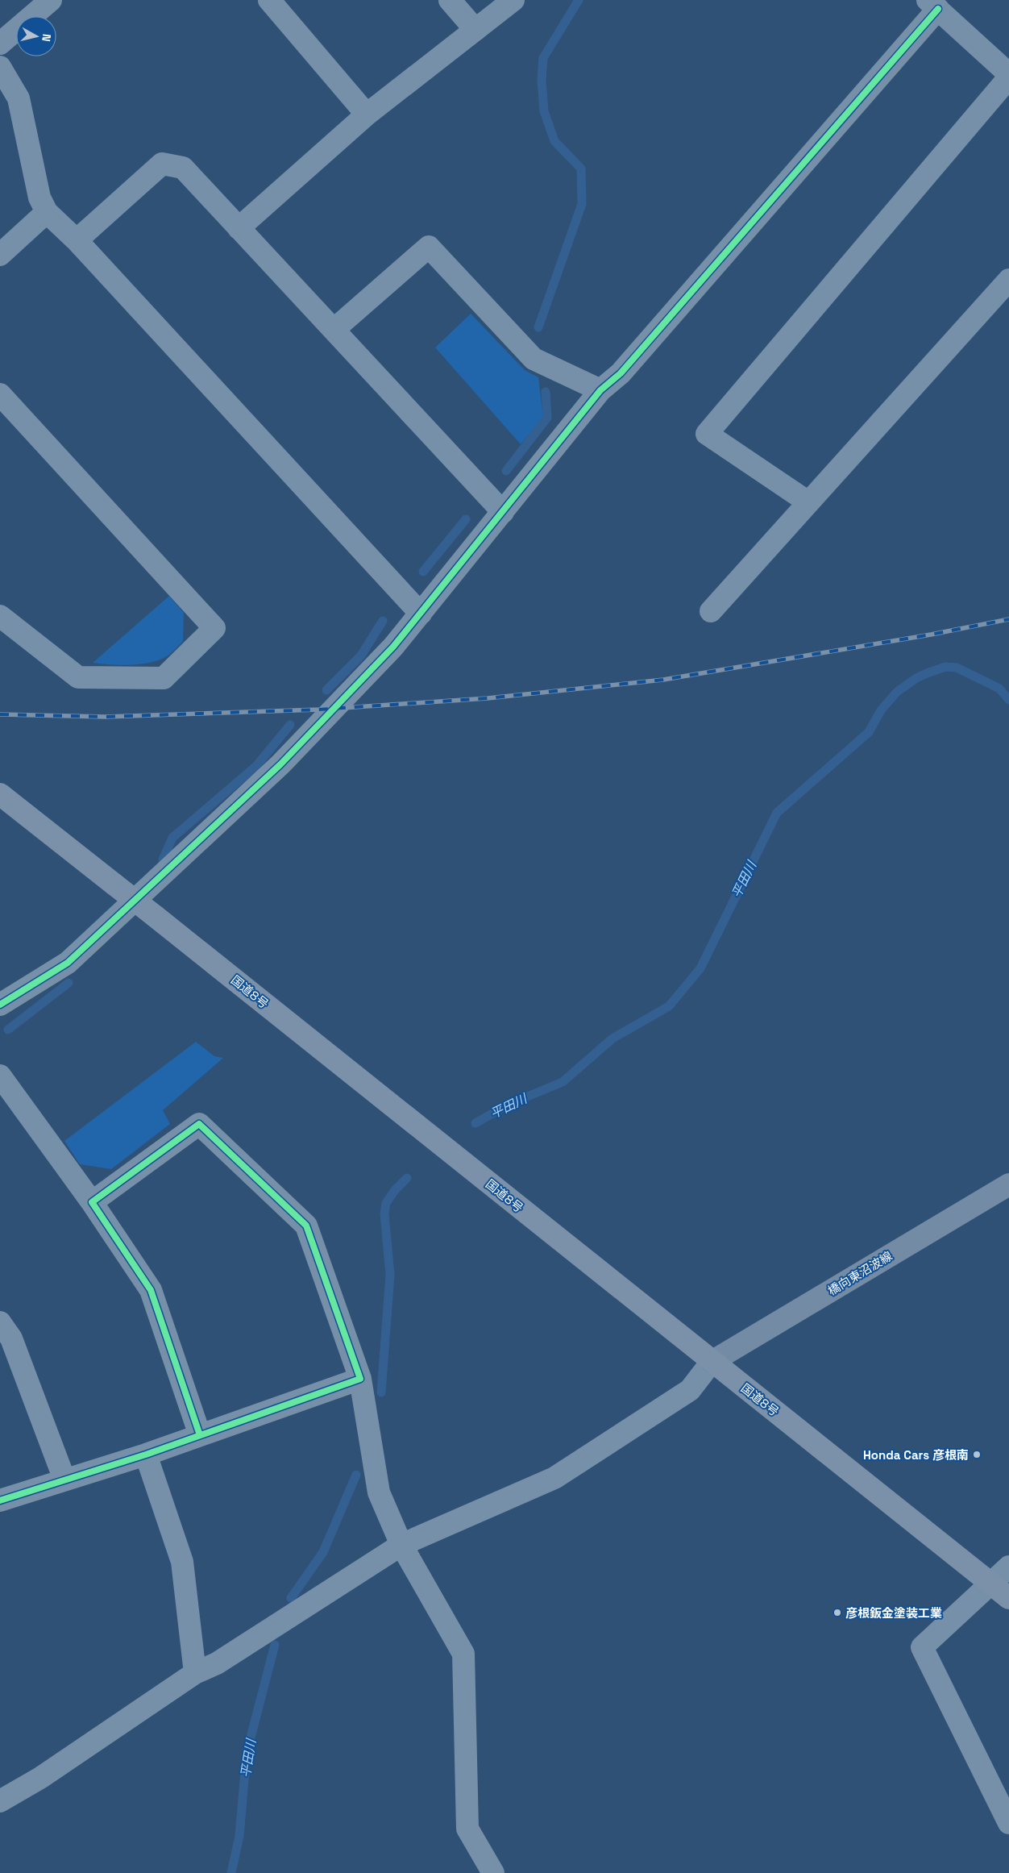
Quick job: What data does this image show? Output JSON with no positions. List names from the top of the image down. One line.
{"streets":{"highway":["国道8号"],"main road":["橋向東沼波線"]},"crossings":[["国道8号","橋向東沼波線"]],"water":["平田川"],"places":["Honda Cars 彦根南","彦根鈑金塗装工業"],"north":"right"}
